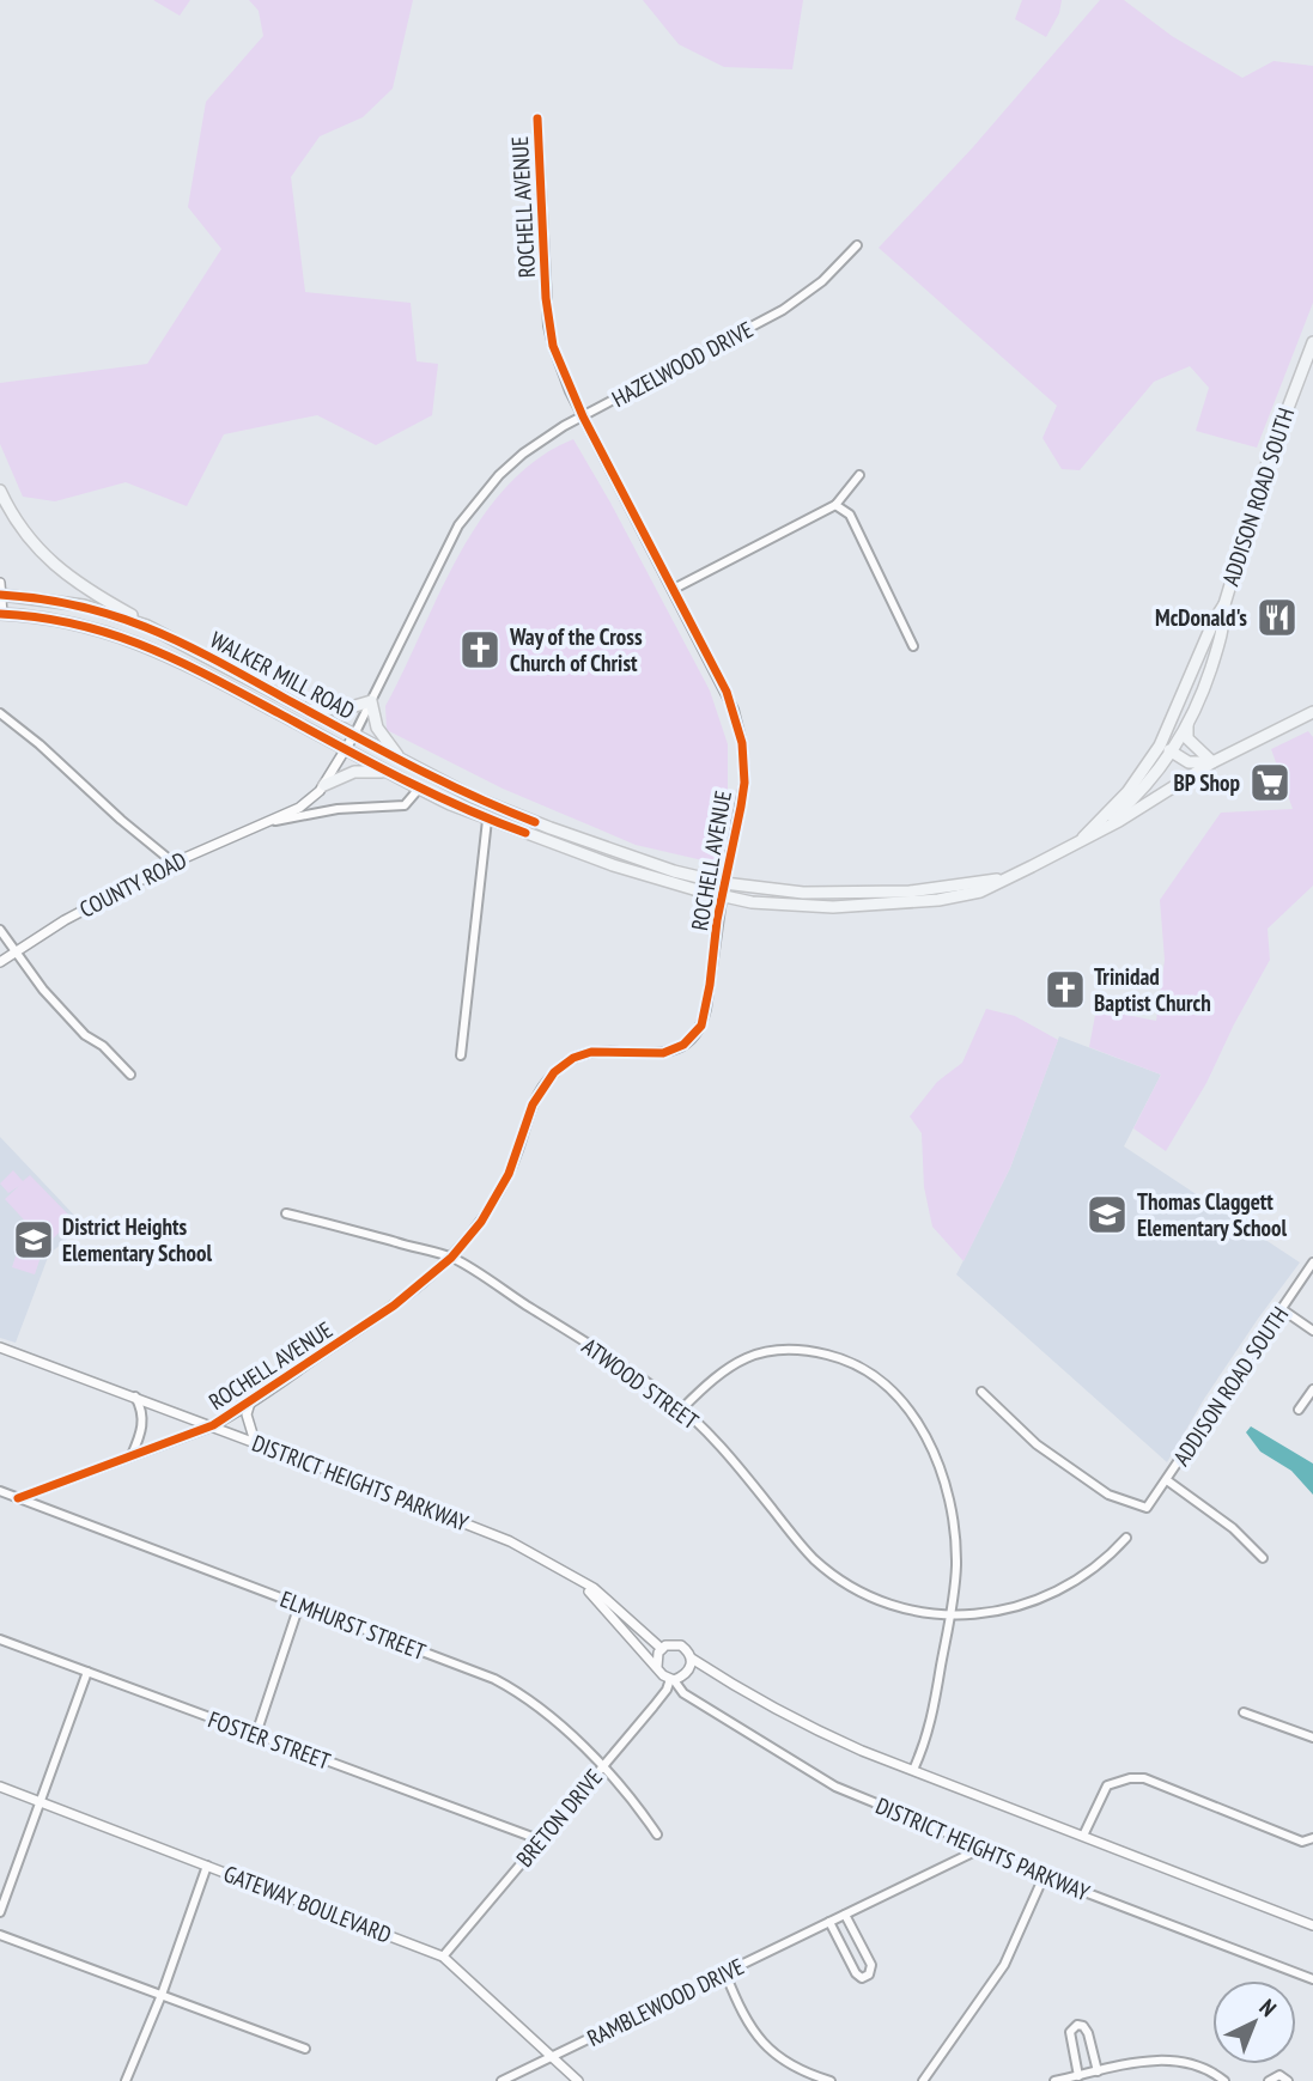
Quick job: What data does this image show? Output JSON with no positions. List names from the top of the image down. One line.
{"streets":{"main road":["ADDISON ROAD SOUTH","WALKER MILL ROAD"],"street":["ROCHELL AVENUE","HAZELWOOD DRIVE","COUNTY ROAD","ATWOOD STREET","DISTRICT HEIGHTS PARKWAY","ELMHURST STREET","FOSTER STREET","BRETON DRIVE","GATEWAY BOULEVARD","RAMBLEWOOD DRIVE"]},"crossings":[["ROCHELL AVENUE","HAZELWOOD DRIVE"],["ROCHELL AVENUE","WALKER MILL ROAD"],["ROCHELL AVENUE","ATWOOD STREET"],["ROCHELL AVENUE","DISTRICT HEIGHTS PARKWAY"],["ROCHELL AVENUE","ELMHURST STREET"],["HAZELWOOD DRIVE","WALKER MILL ROAD"],["HAZELWOOD DRIVE","COUNTY ROAD"],["ADDISON ROAD SOUTH","WALKER MILL ROAD"],["WALKER MILL ROAD","COUNTY ROAD"],["DISTRICT HEIGHTS PARKWAY","BRETON DRIVE"],["DISTRICT HEIGHTS PARKWAY","RAMBLEWOOD DRIVE"],["ELMHURST STREET","BRETON DRIVE"],["FOSTER STREET","BRETON DRIVE"],["BRETON DRIVE","GATEWAY BOULEVARD"],["GATEWAY BOULEVARD","RAMBLEWOOD DRIVE"]],"places":{"restaurant":["McDonald's"],"church":["Way of the Cross Church of Christ","Trinidad Baptist Church"],"supermarket":["BP Shop"],"school or university":["Thomas Claggett Elementary School","District Heights Elementary School"]},"north":"top right"}
